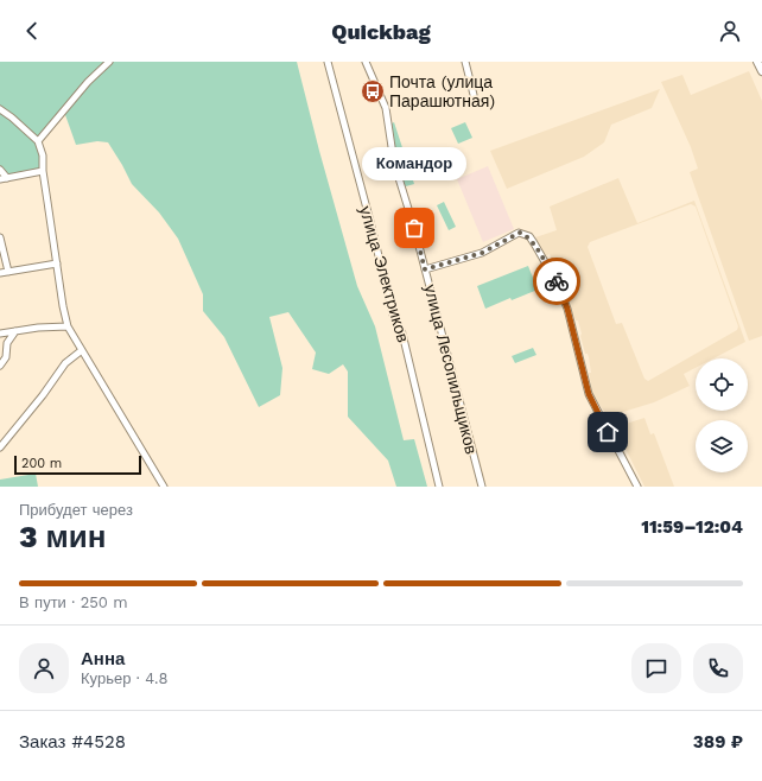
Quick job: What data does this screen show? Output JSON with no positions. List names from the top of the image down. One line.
{"streets":{"street":["улица Электриков","улица Лесопильщиков"]},"places":{"bus stop":["Почта (улица Парашютная)"],"other":["Командор"]},"scale_bar":"200 m","page":{"header":"Quickbag","bubble":"Командор","scale":"200 m","heading":["3 мин","Прибудет через","11:59–12:04"],"panel":["Анна","Курьер · 4.8","Заказ #4528","389 ₽"],"bar":"В пути · 250 m"}}
